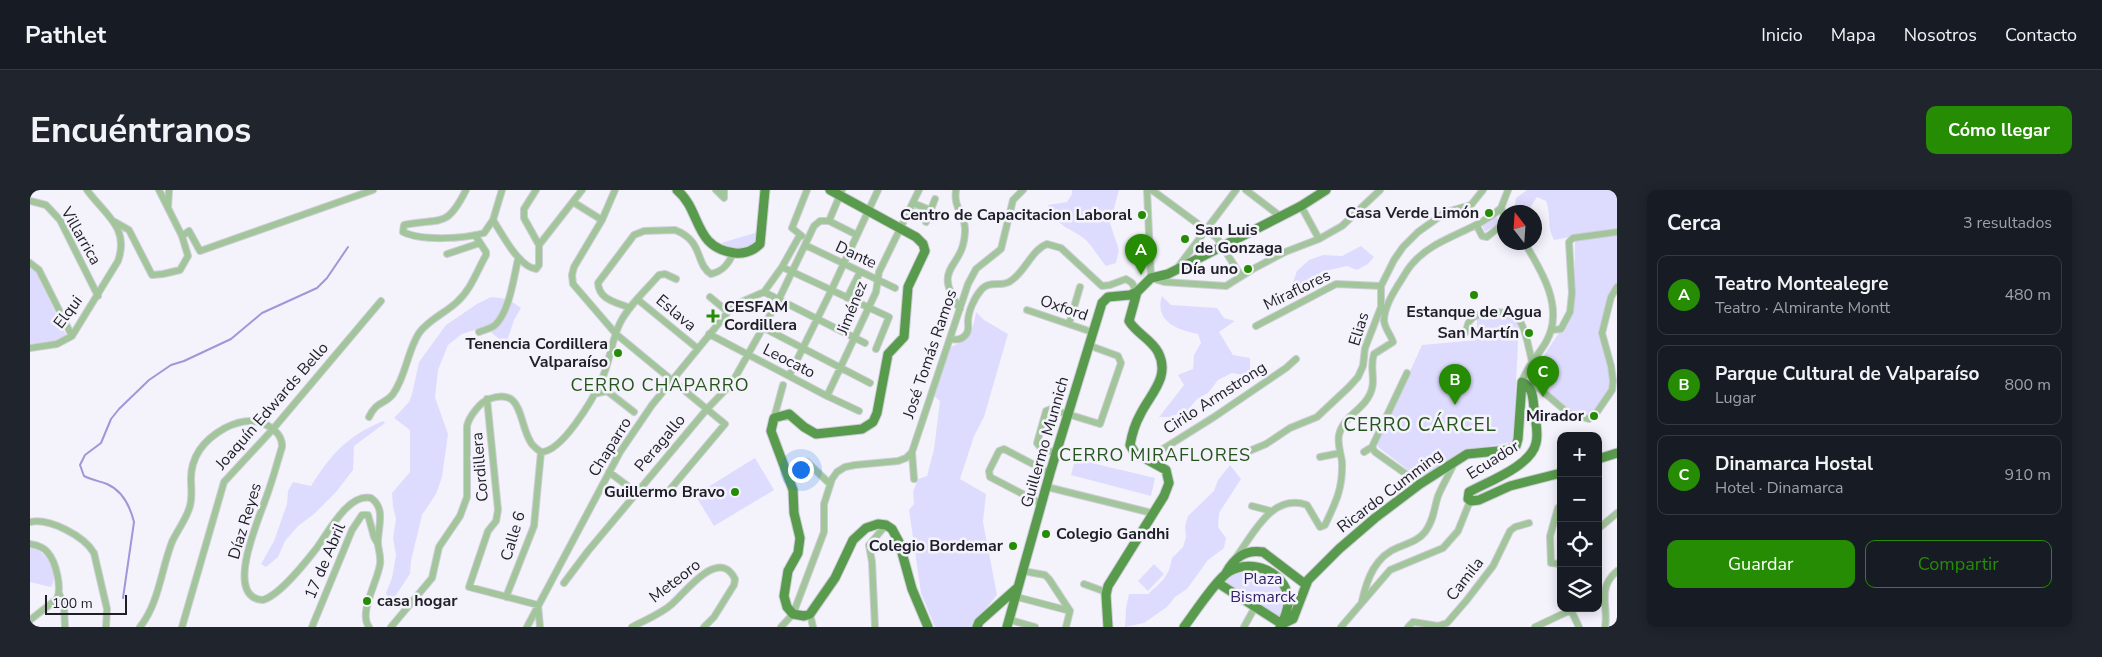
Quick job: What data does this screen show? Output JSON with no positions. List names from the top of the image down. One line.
{"streets":{"main road":["Guillermo Munnich","Ecuador","Ricardo Cumming"],"street":["Villarrica","Dante","Miraflores","Jiménez","Oxford","Elqui","Eslava","Elias","José Tomás Ramos","Leocato","Cirilo Armstrong","Joaquín Edwards Bello","Peragallo","Chaparro","Cordillera","Díaz Reyes","Calle 6","17 de Abril","Camila","Meteoro"]},"crossings":[["Villarrica","Elqui"],["Dante","Jiménez"],["Dante","Peragallo"],["Miraflores","Elias"],["Jiménez","Leocato"],["Oxford","Guillermo Munnich"],["Eslava","Chaparro"],["Leocato","Peragallo"],["Leocato","Chaparro"],["Joaquín Edwards Bello","Díaz Reyes"],["Ecuador","Ricardo Cumming"],["Cordillera","Calle 6"],["Díaz Reyes","17 de Abril"]],"districts":["CERRO CHAPARRO","CERRO CÁRCEL","CERRO MIRAFLORES"],"parks":["Plaza Bismarck"],"places":{"other":["Casa Verde Limón","Centro de Capacitacion Laboral","San Luis de Gonzaga","Día uno","Estanque de Agua","San Martín","Tenencia Cordillera Valparaíso","Mirador","Guillermo Bravo","Colegio Gandhi","Colegio Bordemar","casa hogar"],"health":["CESFAM Cordillera"]},"scale_bar":"100 m","north":"top","page":{"header":"Pathlet","nav":["Inicio","Mapa","Nosotros","Contacto"],"buttons":["Cómo llegar",["Guardar","Compartir"]],"title":"Encuéntranos","heading":["Cerca","3 resultados"],"pins":["A","C","B"],"list":[{"mark":"A","name":"Teatro Montealegre","note":"Teatro · Almirante Montt","value":"480 m"},{"mark":"B","name":"Parque Cultural de Valparaíso","note":"Lugar","value":"800 m"},{"mark":"C","name":"Dinamarca Hostal","note":"Hotel · Dinamarca","value":"910 m"}],"map_buttons":["+","−"],"scale":"100 m"}}
